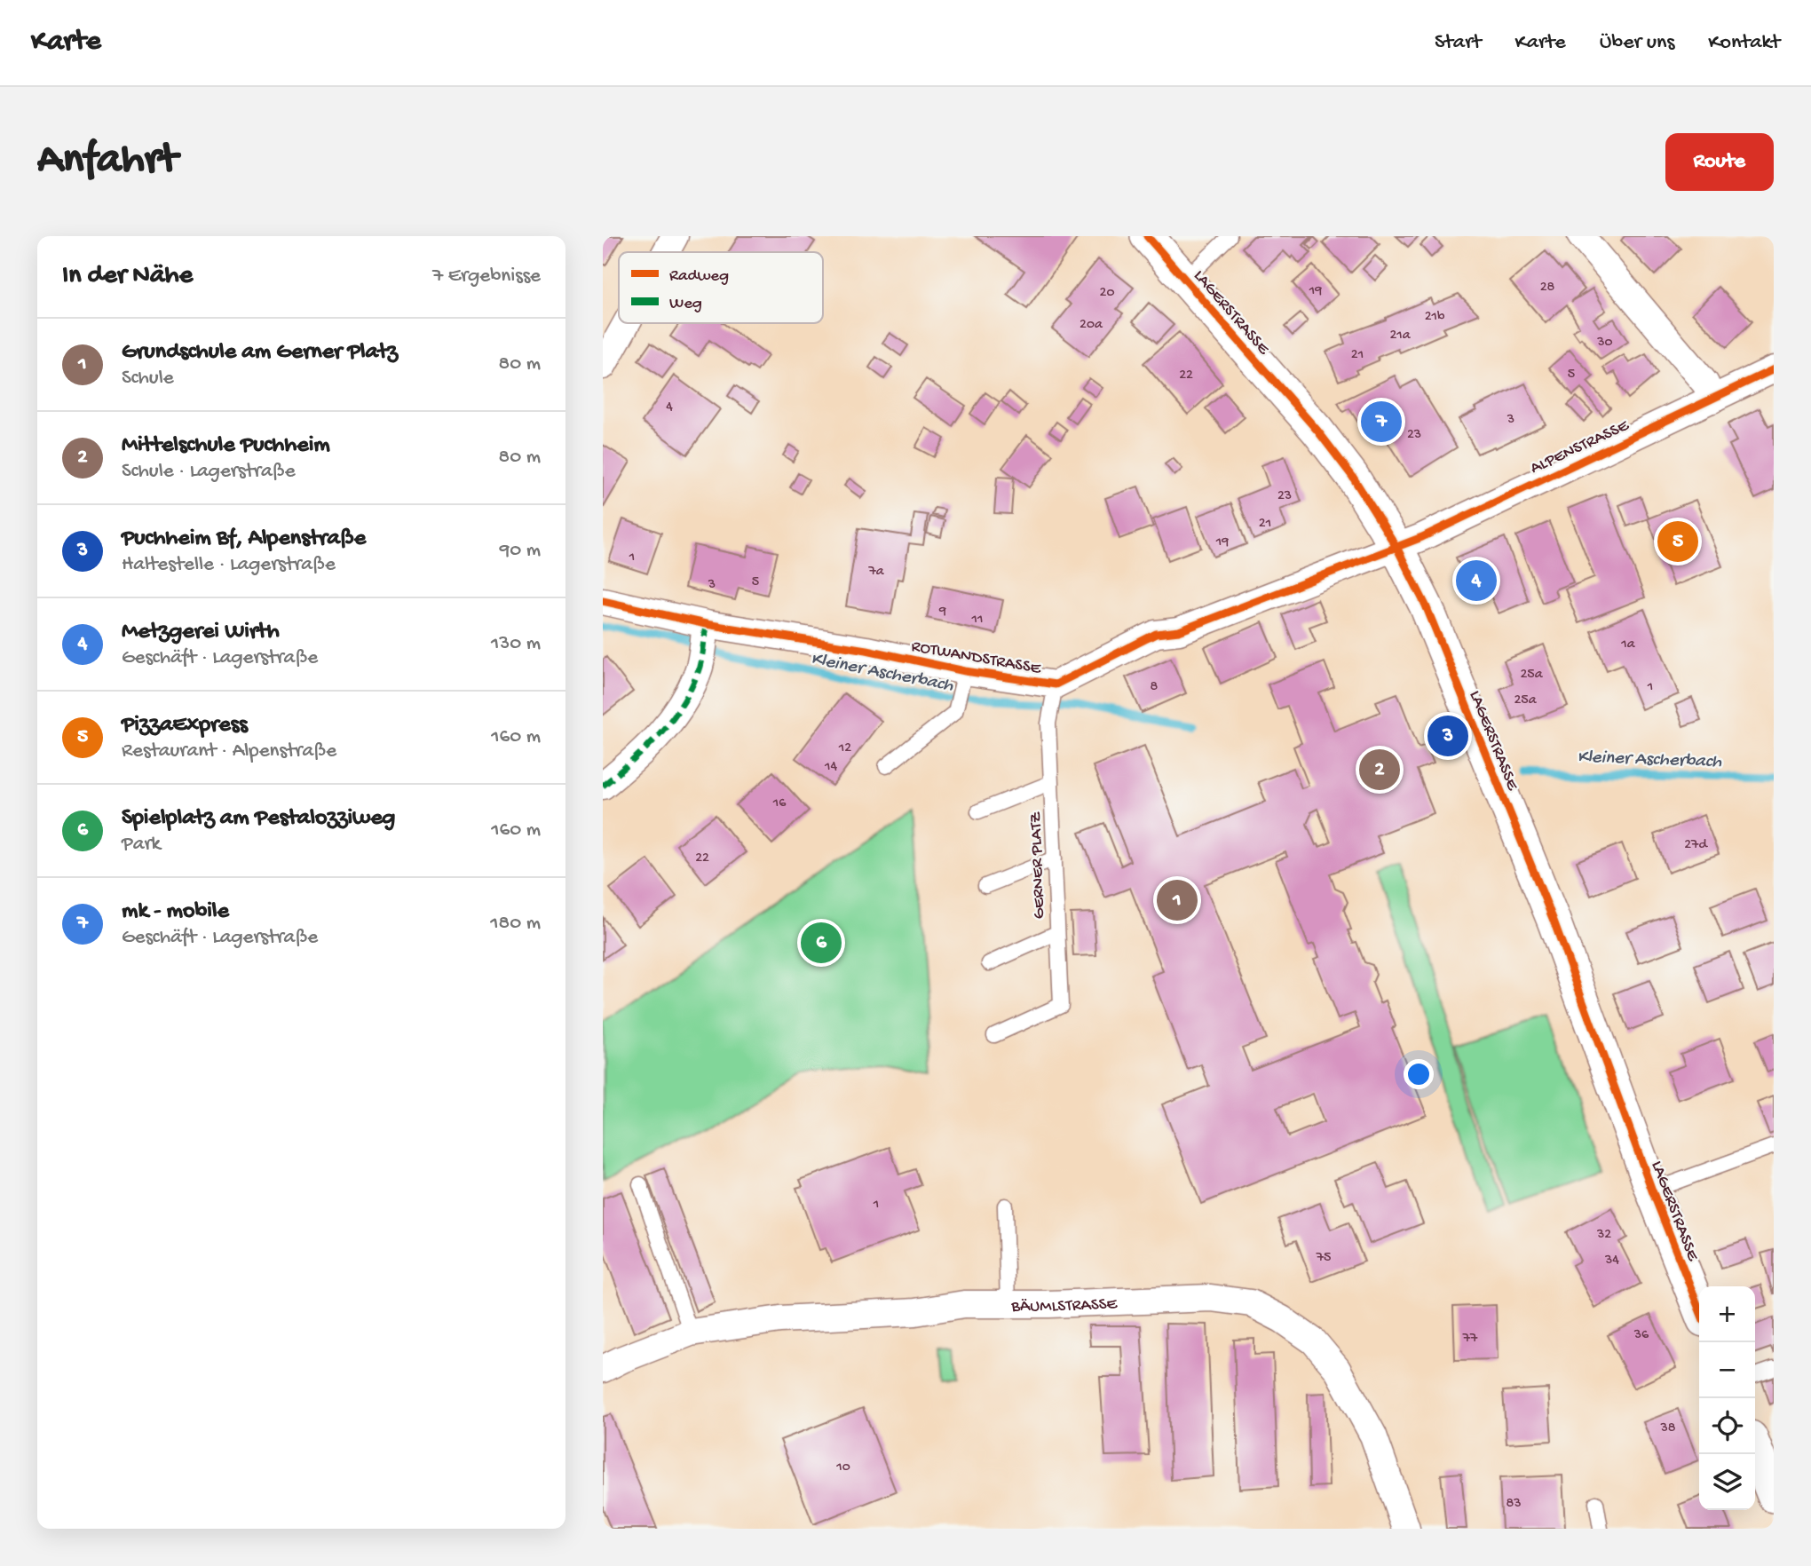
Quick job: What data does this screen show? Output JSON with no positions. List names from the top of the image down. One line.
{"streets":{"street":["LAGERSTRASSE","ALPENSTRASSE","ROTWANDSTRASSE","BÄUMLSTRASSE"],"lane":["GERNER PLATZ"]},"crossings":[["LAGERSTRASSE","ALPENSTRASSE"],["LAGERSTRASSE","ROTWANDSTRASSE"],["ALPENSTRASSE","ROTWANDSTRASSE"],["ROTWANDSTRASSE","GERNER PLATZ"]],"water":["Kleiner Ascherbach"],"house_numbers":["28","19","20","21b","20a","21a","30","21","5","22","4","3","23","23","21","19","1","7a","5","3","9","11","1a","25a","8","1","25a","12","14","16","27d","22","1","32","75","34","36","77","38","10","83"],"legend":["Radweg","Weg"],"page":{"header":"Karte","nav":["Start","Karte","Über uns","Kontakt"],"buttons":"Route","title":"Anfahrt","heading":["In der Nähe","7 Ergebnisse"],"list":[{"mark":"1","name":"Grundschule am Gerner Platz","note":"Schule","value":"80 m"},{"mark":"2","name":"Mittelschule Puchheim","note":"Schule · Lagerstraße","value":"80 m"},{"mark":"3","name":"Puchheim Bf, Alpenstraße","note":"Haltestelle · Lagerstraße","value":"90 m"},{"mark":"4","name":"Metzgerei Wirth","note":"Geschäft · Lagerstraße","value":"130 m"},{"mark":"5","name":"PizzaExpress","note":"Restaurant · Alpenstraße","value":"160 m"},{"mark":"6","name":"Spielplatz am Pestalozziweg","note":"Park","value":"160 m"},{"mark":"7","name":"mk - mobile","note":"Geschäft · Lagerstraße","value":"180 m"}],"pins":["7","5","4","3","2","1","6"],"map_buttons":["+","−"]}}
